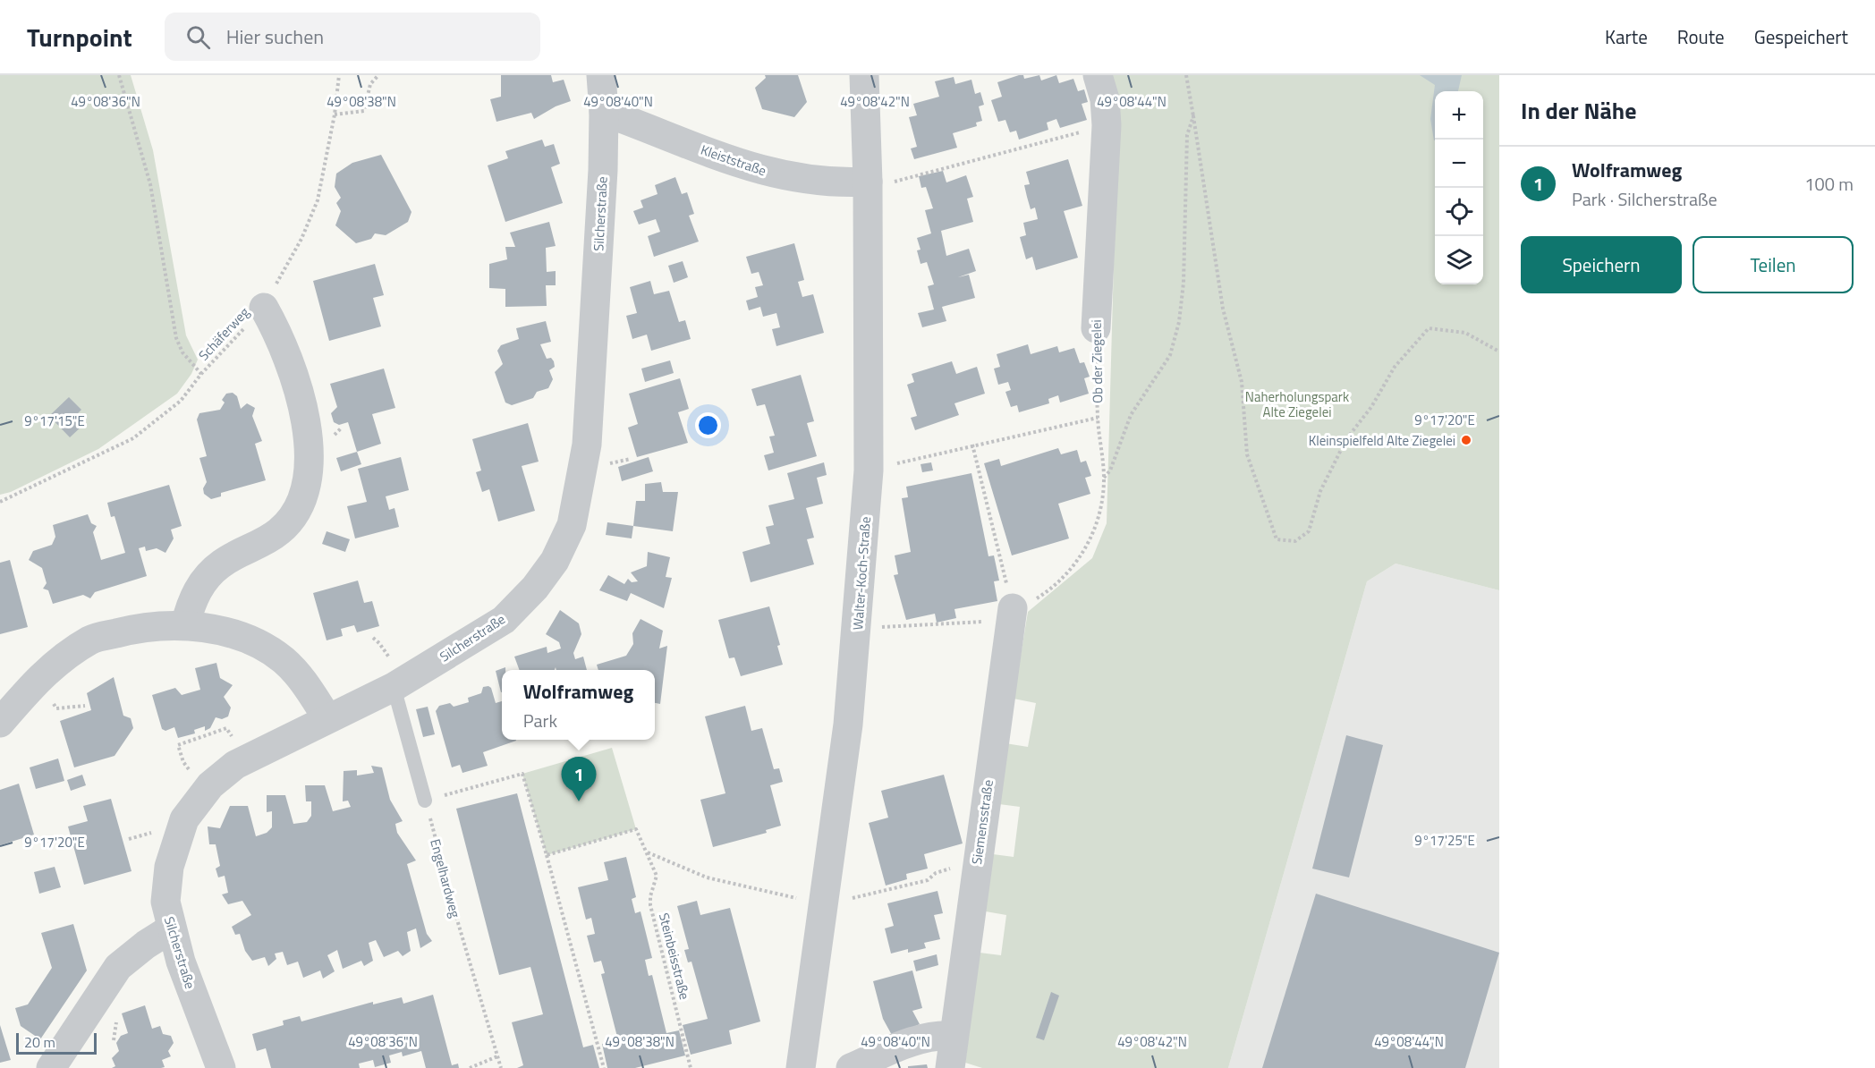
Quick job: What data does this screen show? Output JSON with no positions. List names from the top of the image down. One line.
{"streets":{"street":["Kleiststraße","Silcherstraße","Ob der Ziegelei","Walter-Koch-Straße","Siemensstraße"],"path":["Schäferweg","Engelhardweg","Steinbeisstraße"]},"crossings":[["Kleiststraße","Silcherstraße"],["Kleiststraße","Walter-Koch-Straße"],["Ob der Ziegelei","Siemensstraße"]],"parks":["Naherholungspark Alte Ziegelei"],"places":["Kleinspielfeld Alte Ziegelei"],"scale_bar":"20 m","page":{"header":"Turnpoint","search":"Hier suchen","nav":["Karte","Route","Gespeichert"],"heading":"In der Nähe","map_buttons":["+","−"],"list":[{"mark":"1","name":"Wolframweg","note":"Park · Silcherstraße","value":"100 m"}],"buttons":["Speichern","Teilen"],"popup":["Wolframweg","Park"],"pins":"1","scale":"20 m"},"coordinates":["49°08'36\"N","49°08'38\"N","49°08'40\"N","49°08'42\"N","49°08'44\"N","9°17'20\"E","9°17'15\"E","9°17'25\"E"]}
